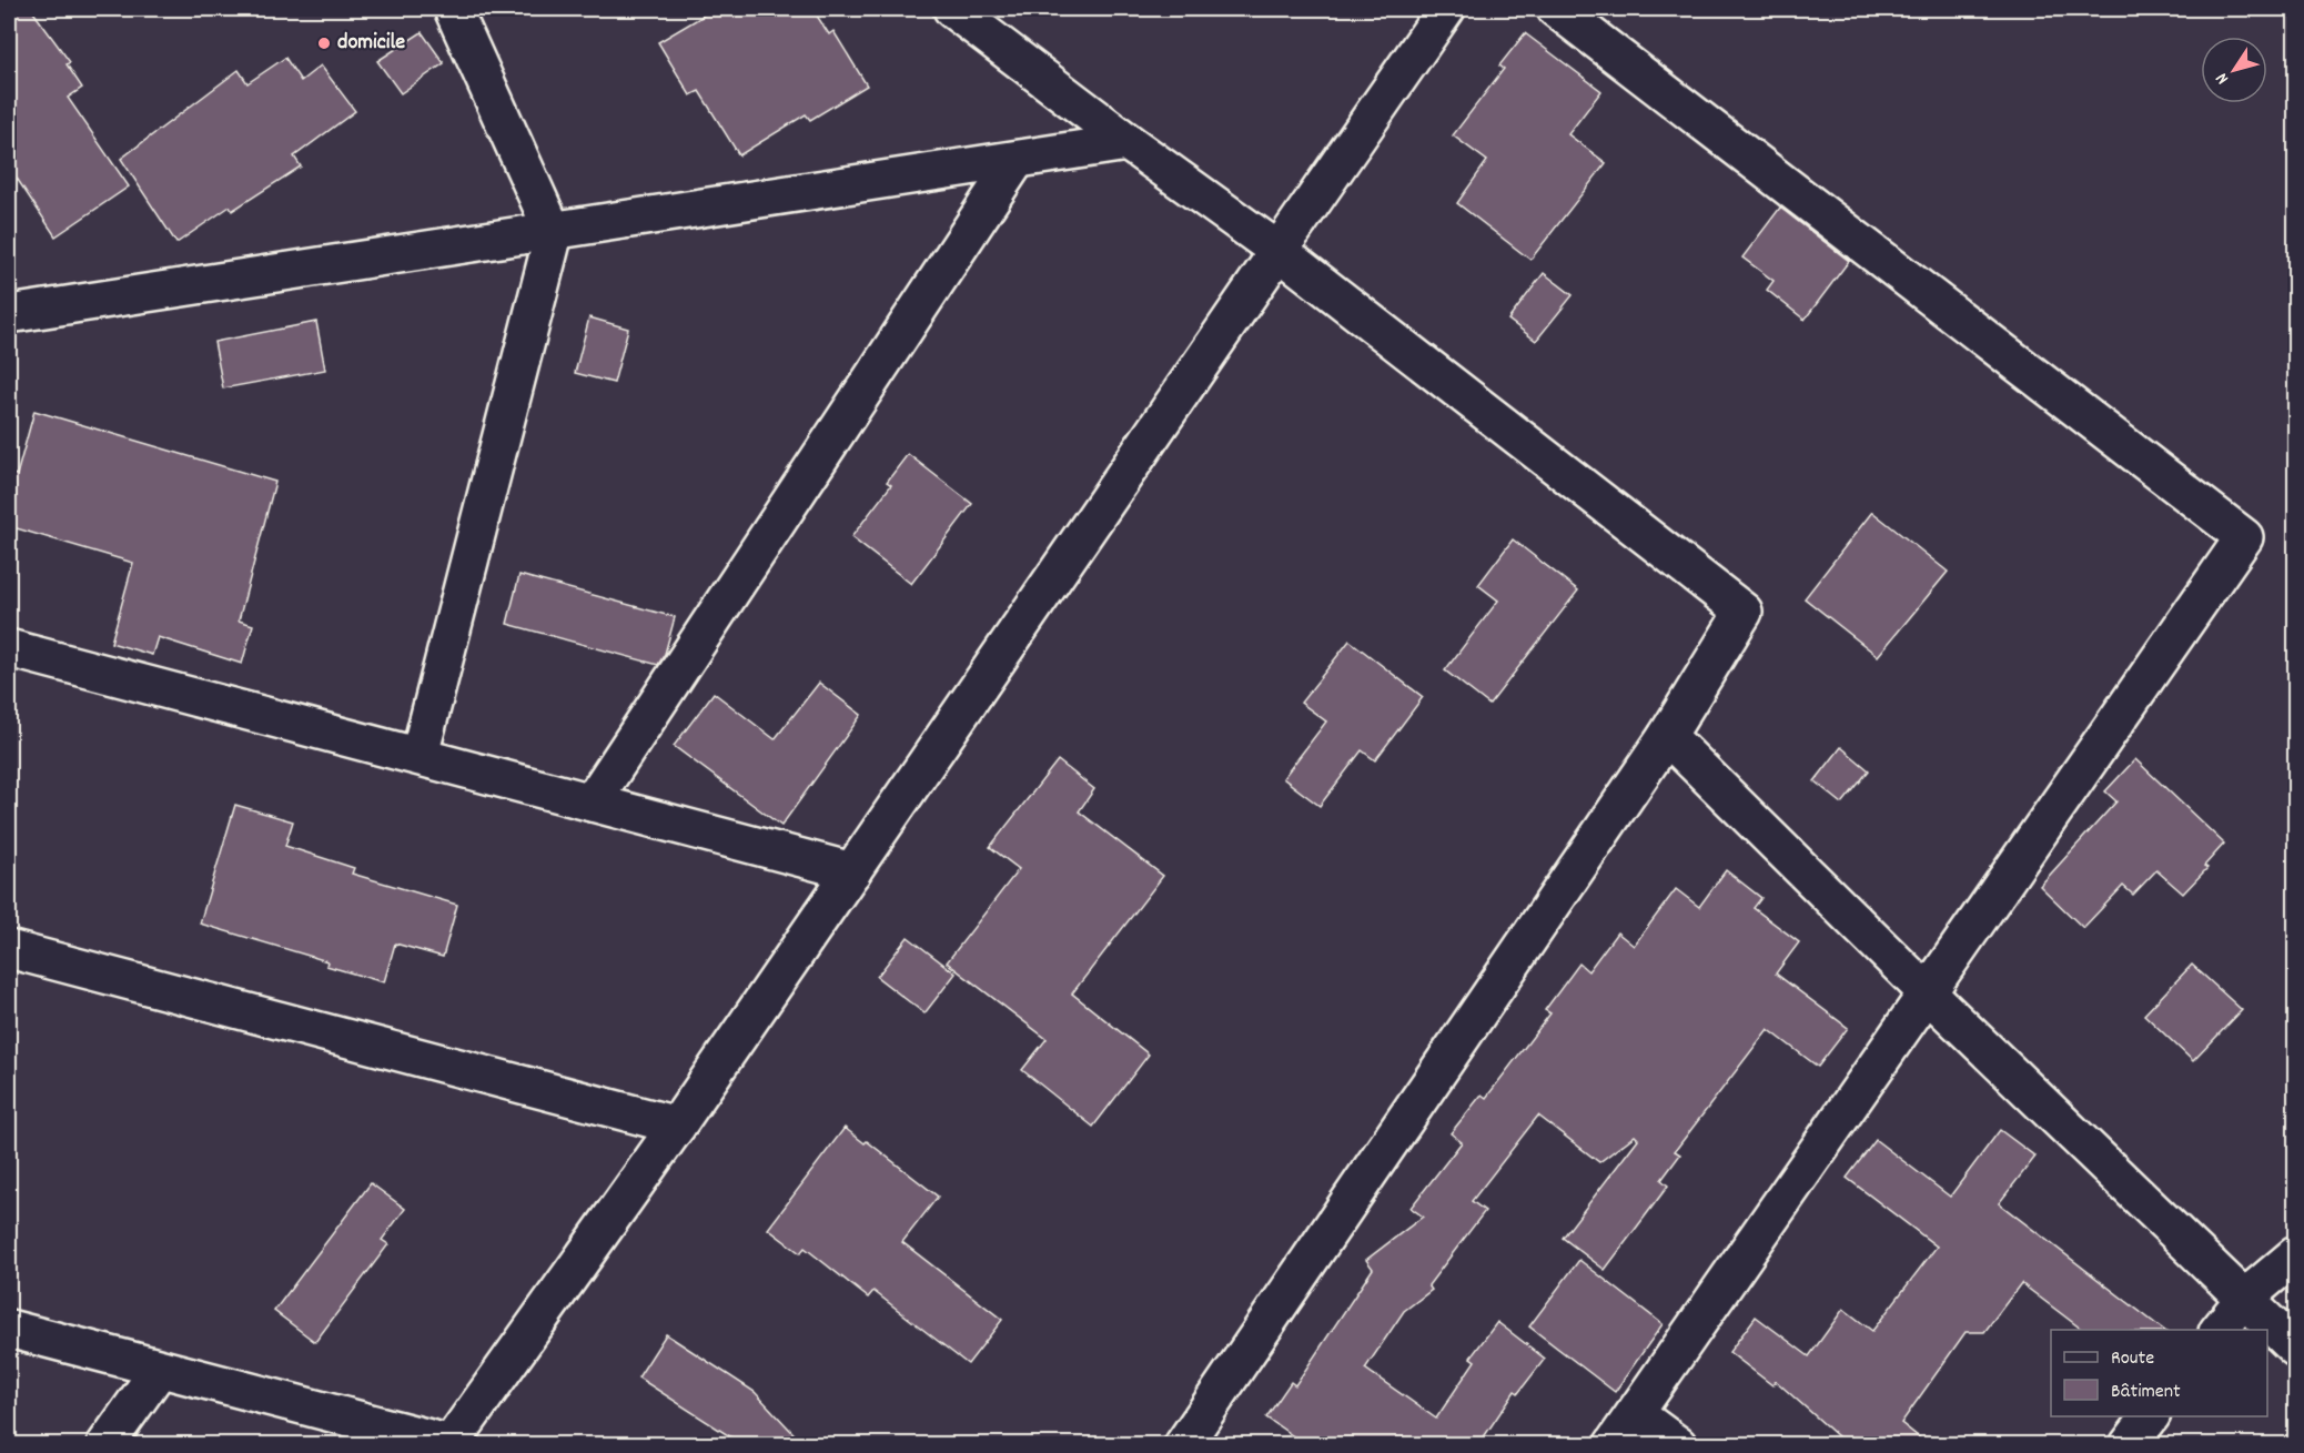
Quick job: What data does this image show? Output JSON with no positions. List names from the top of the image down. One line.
{"places":["domicile"],"legend":["Route","Bâtiment"],"north":"bottom left"}
